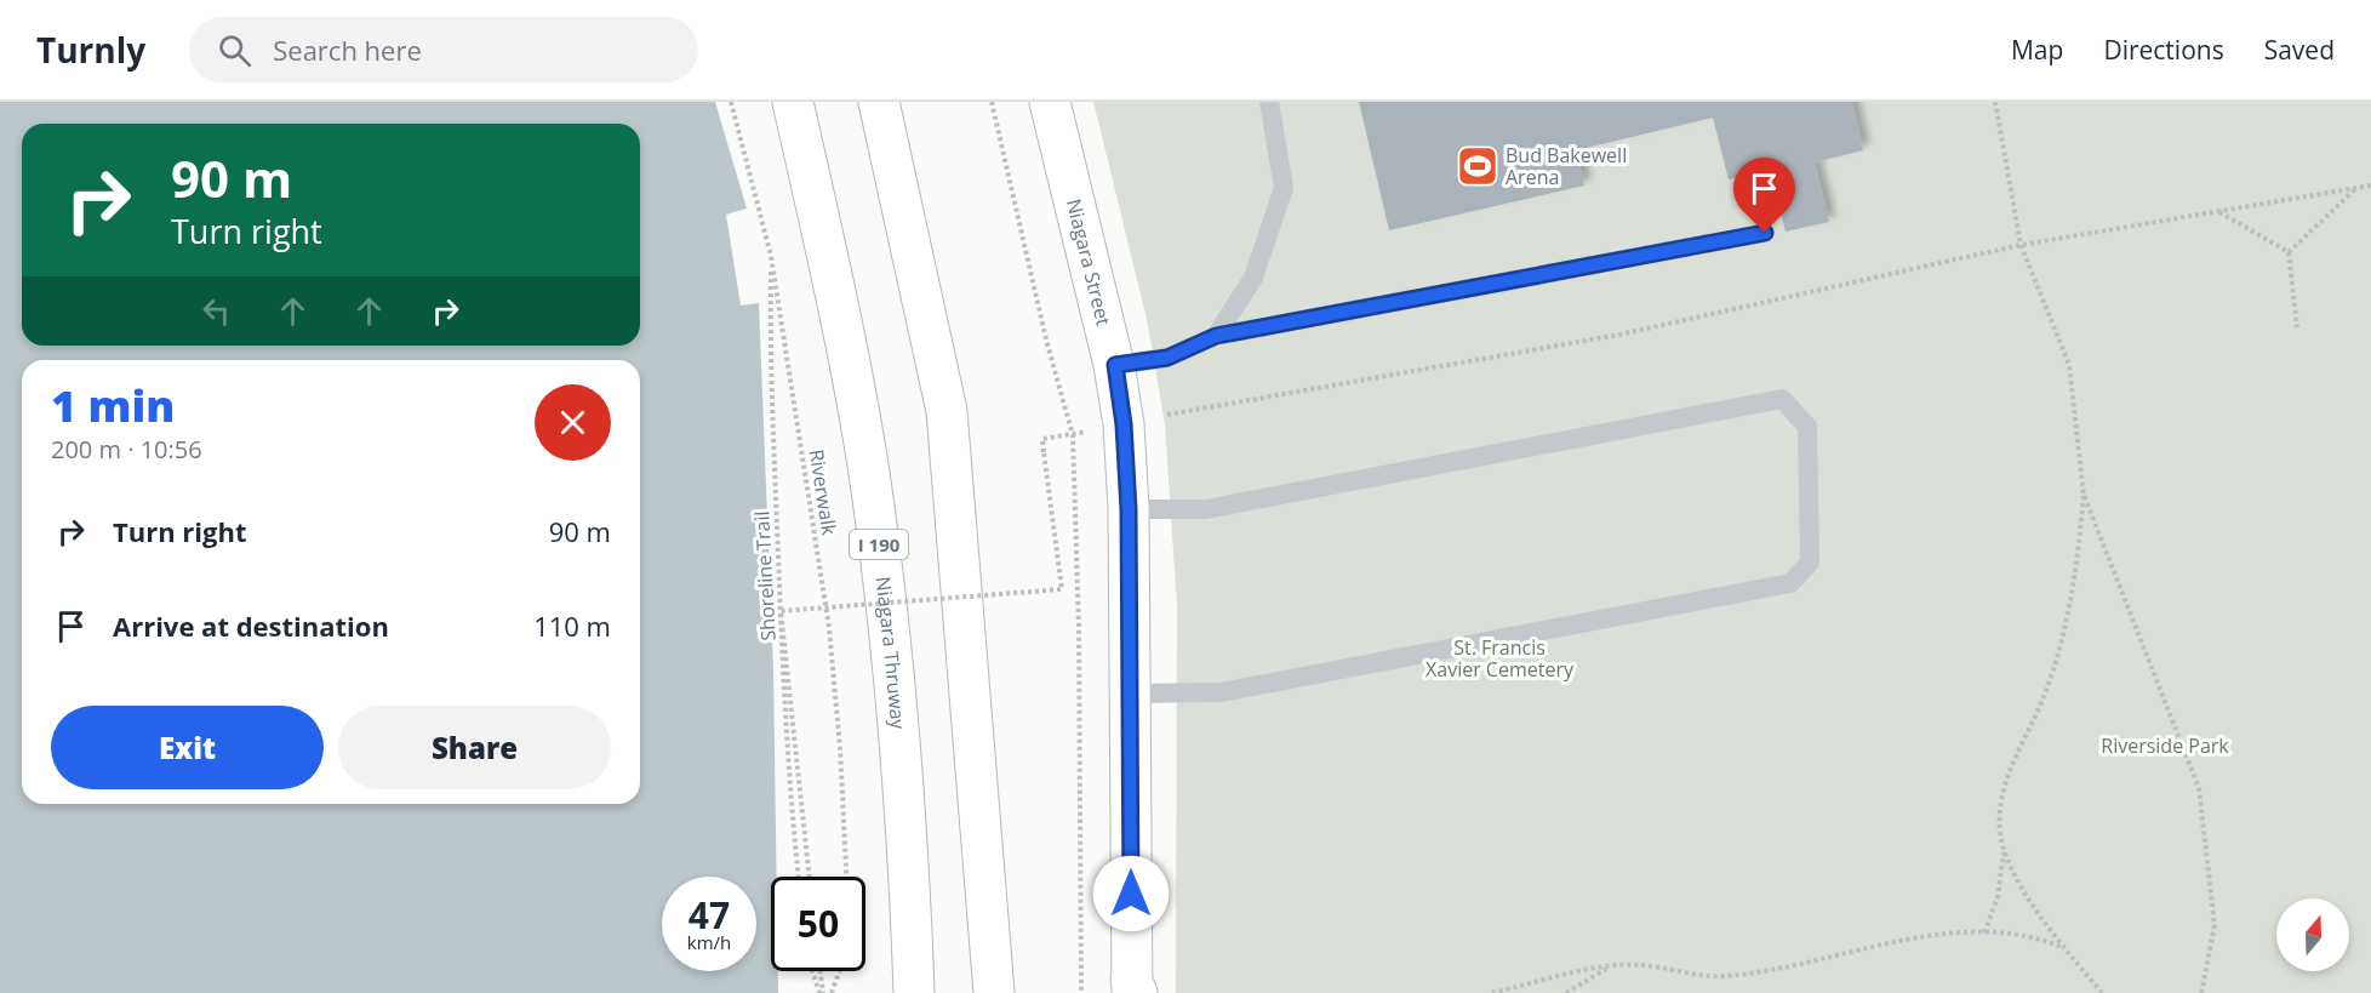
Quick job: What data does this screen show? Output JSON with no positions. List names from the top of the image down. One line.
{"streets":{"main road":["Niagara Street","I 190","Niagara Thruway"],"path":["Riverwalk","Shoreline Trail"]},"crossings":[["Riverwalk","Shoreline Trail"]],"parks":["St. Francis Xavier Cemetery","Riverside Park"],"places":{"sports":["Bud Bakewell Arena"]},"north":"top","page":{"header":"Turnly","search":"Search here","nav":["Map","Directions","Saved"],"turn":["90 m","Turn right"],"heading":["1 min","200 m · 10:56"],"list":[{"name":"Turn right","value":"90 m"},{"name":"Arrive at destination","value":"110 m"}],"buttons":["Exit","Share"],"speed":"47 km/h","limit":"50"}}
